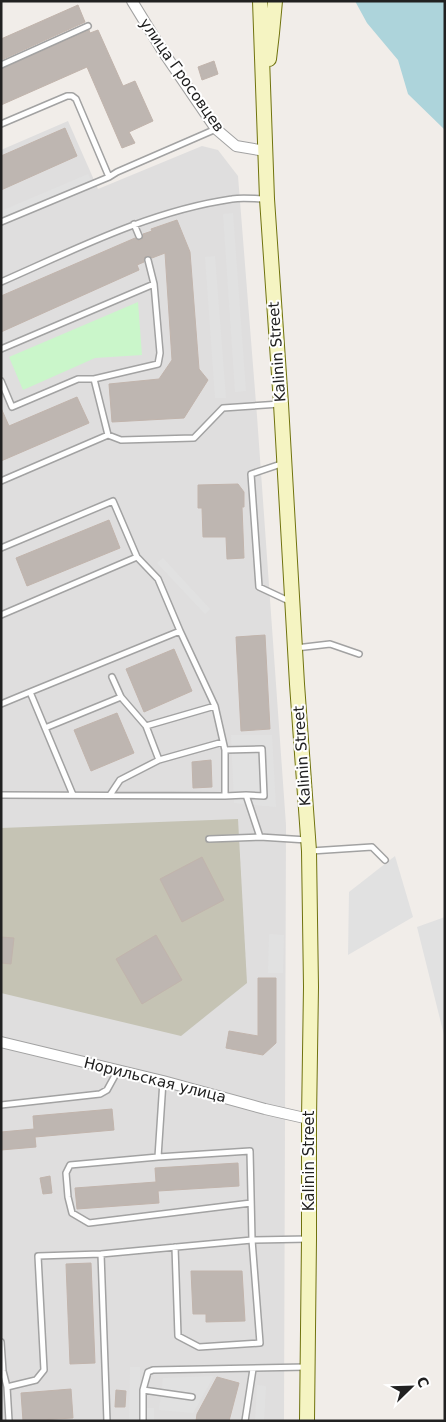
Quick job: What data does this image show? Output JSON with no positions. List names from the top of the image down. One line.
{"streets":{"main road":["Kalinin Street"],"street":["улица Гросовцев","Норильская улица"]},"crossings":[["улица Гросовцев","Kalinin Street"],["Kalinin Street","Норильская улица"]],"north":"top right"}
